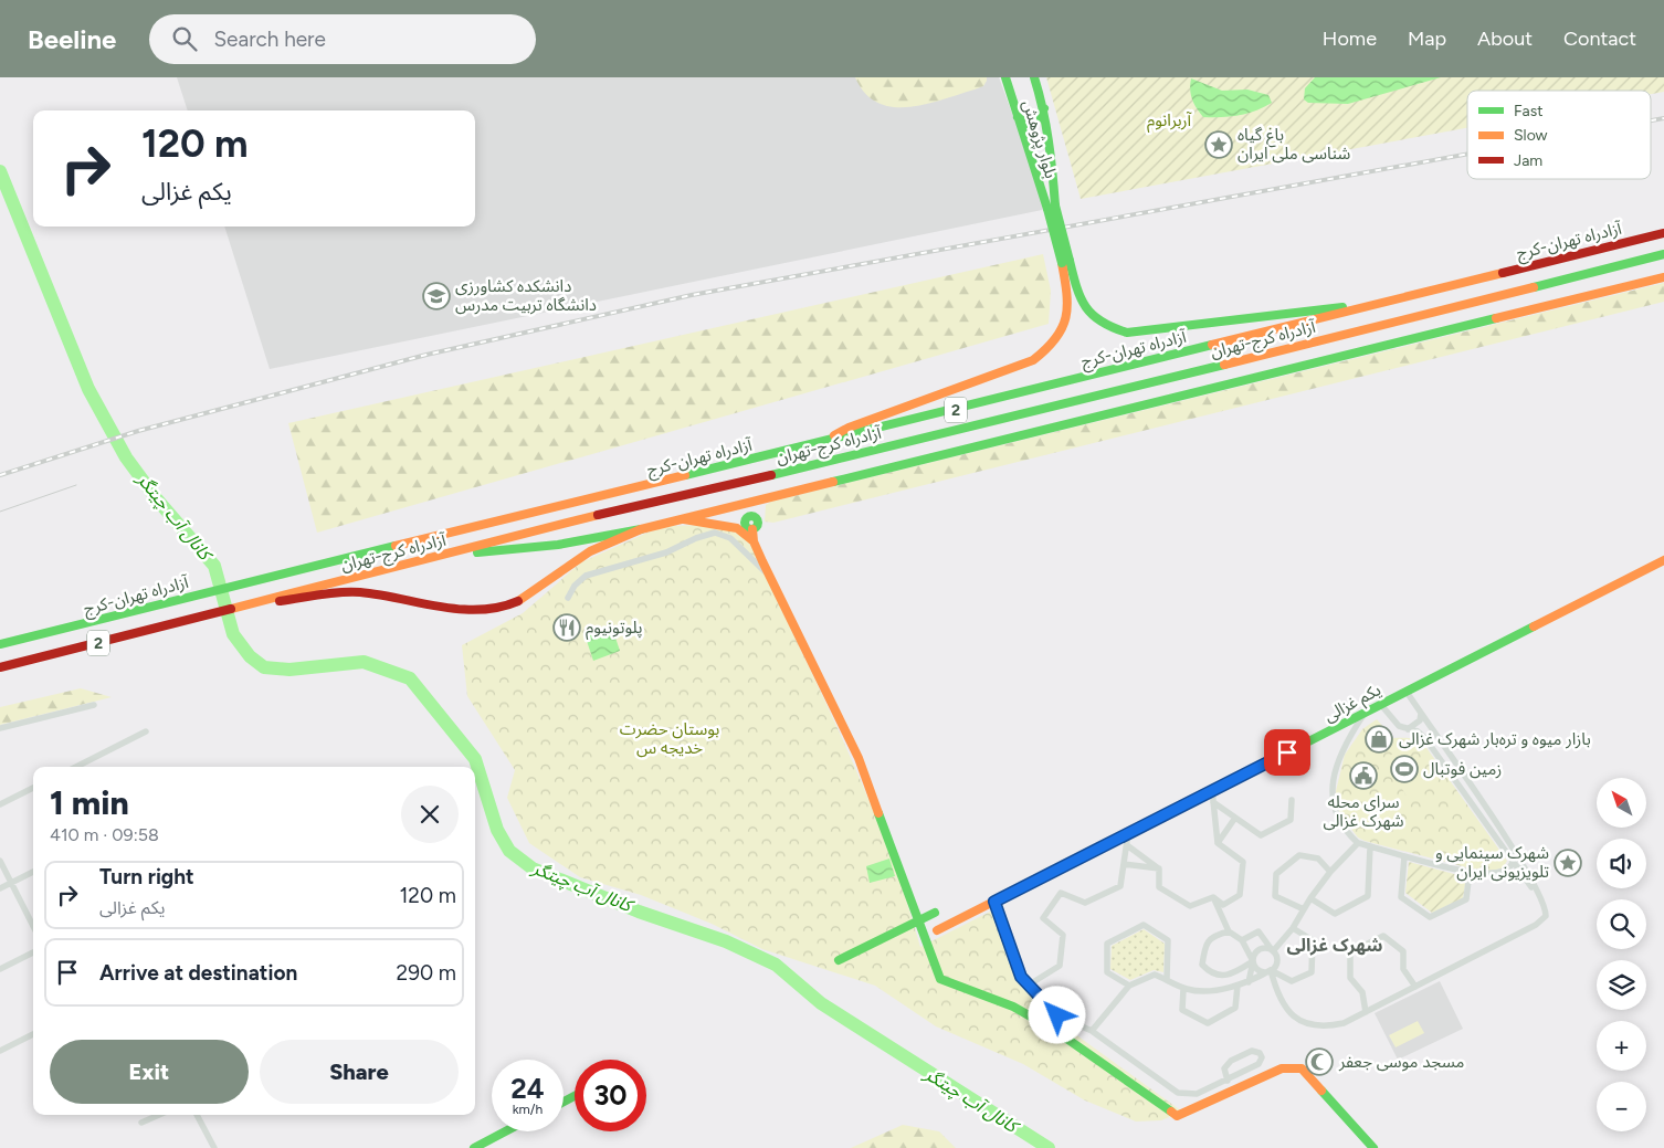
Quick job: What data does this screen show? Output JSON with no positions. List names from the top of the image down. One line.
{"streets":{"main road":["بلوار پژوهش","آزادراه تهران-کرج","آزادراه کرج-تهران","2","یکم غزالی"]},"districts":["شهرک غزالی"],"water":["کانال آب چیتگر"],"parks":["آربرانوم","بوستان حضرت خدیجه س"],"places":{"place":["باغ گیاه‌ شناسی ملی ایران","شهرک سینمایی و تلویزیونی ایران"],"school or university":["دانشکده کشاورزی دانشگاه تربیت مدرس"],"restaurant":["پلوتونیوم"],"shop":["بازار میوه و تره‌بار شهرک غزالی"],"sports":["زمین فوتبال"],"public building":["سرای محله شهرک غزالی"],"mosque":["مسجد موسی جعفر"]},"legend":["Fast","Slow","Jam"],"north":"top left","page":{"header":"Beeline","search":"Search here","nav":["Home","Map","About","Contact"],"turn":["120 m","یکم غزالی"],"heading":["1 min","410 m · 09:58"],"map_buttons":["+","−"],"list":[{"name":"Turn right","note":"یکم غزالی","value":"120 m"},{"name":"Arrive at destination","value":"290 m"}],"buttons":["Exit","Share"],"speed":"24 km/h","limit":"30"}}
